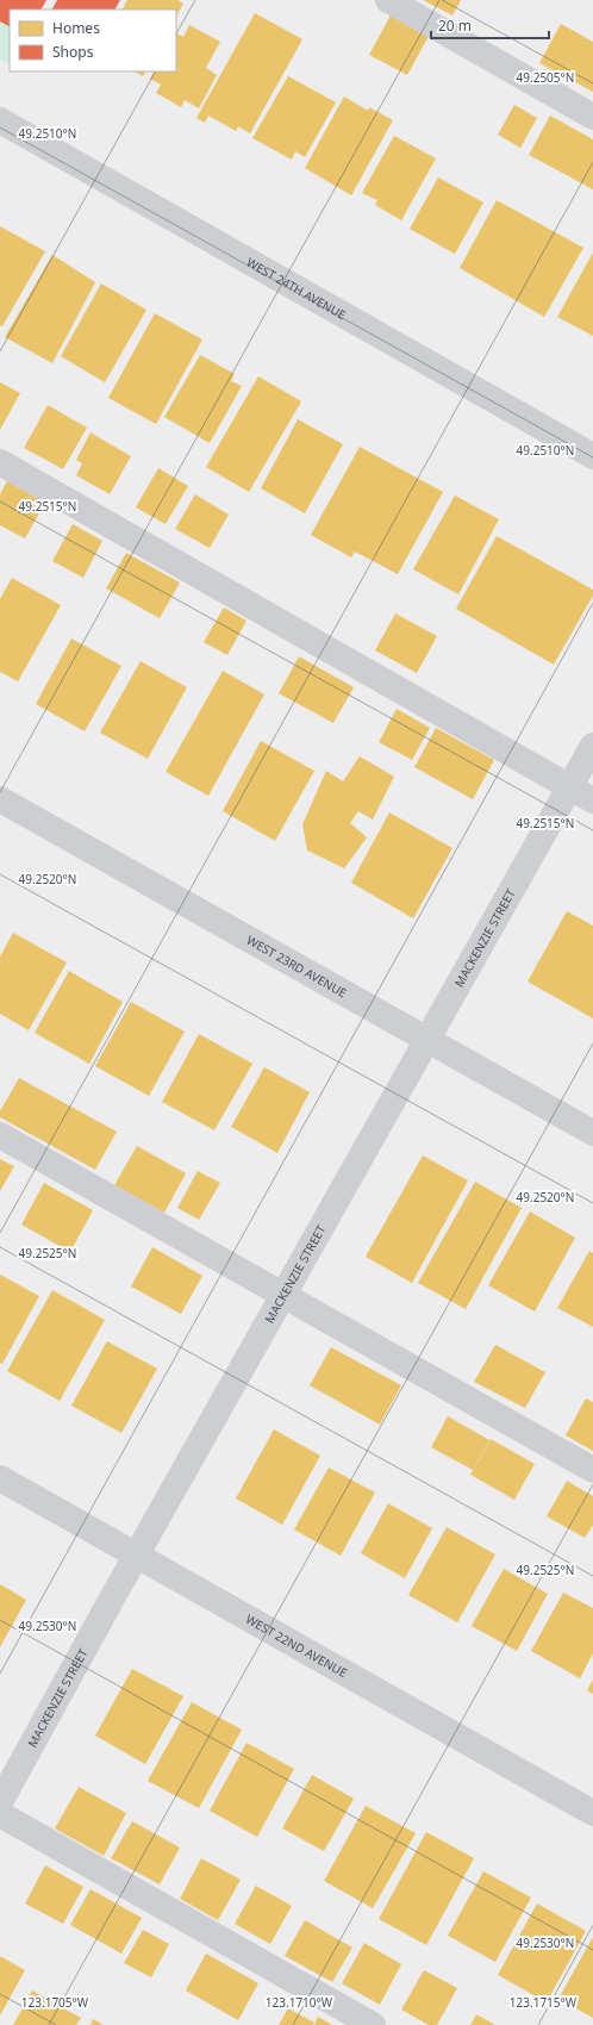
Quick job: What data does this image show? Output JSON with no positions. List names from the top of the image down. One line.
{"streets":{"street":["WEST 24TH AVENUE","MACKENZIE STREET","WEST 23RD AVENUE","WEST 22ND AVENUE"]},"crossings":[["MACKENZIE STREET","WEST 23RD AVENUE"],["MACKENZIE STREET","WEST 22ND AVENUE"]],"legend":["Homes","Shops"],"scale_bar":"20 m","coordinates":["49.2505°N","49.2510°N","49.2515°N","49.2520°N","49.2525°N","49.2530°N","123.1705°W","123.1710°W","123.1715°W"]}
